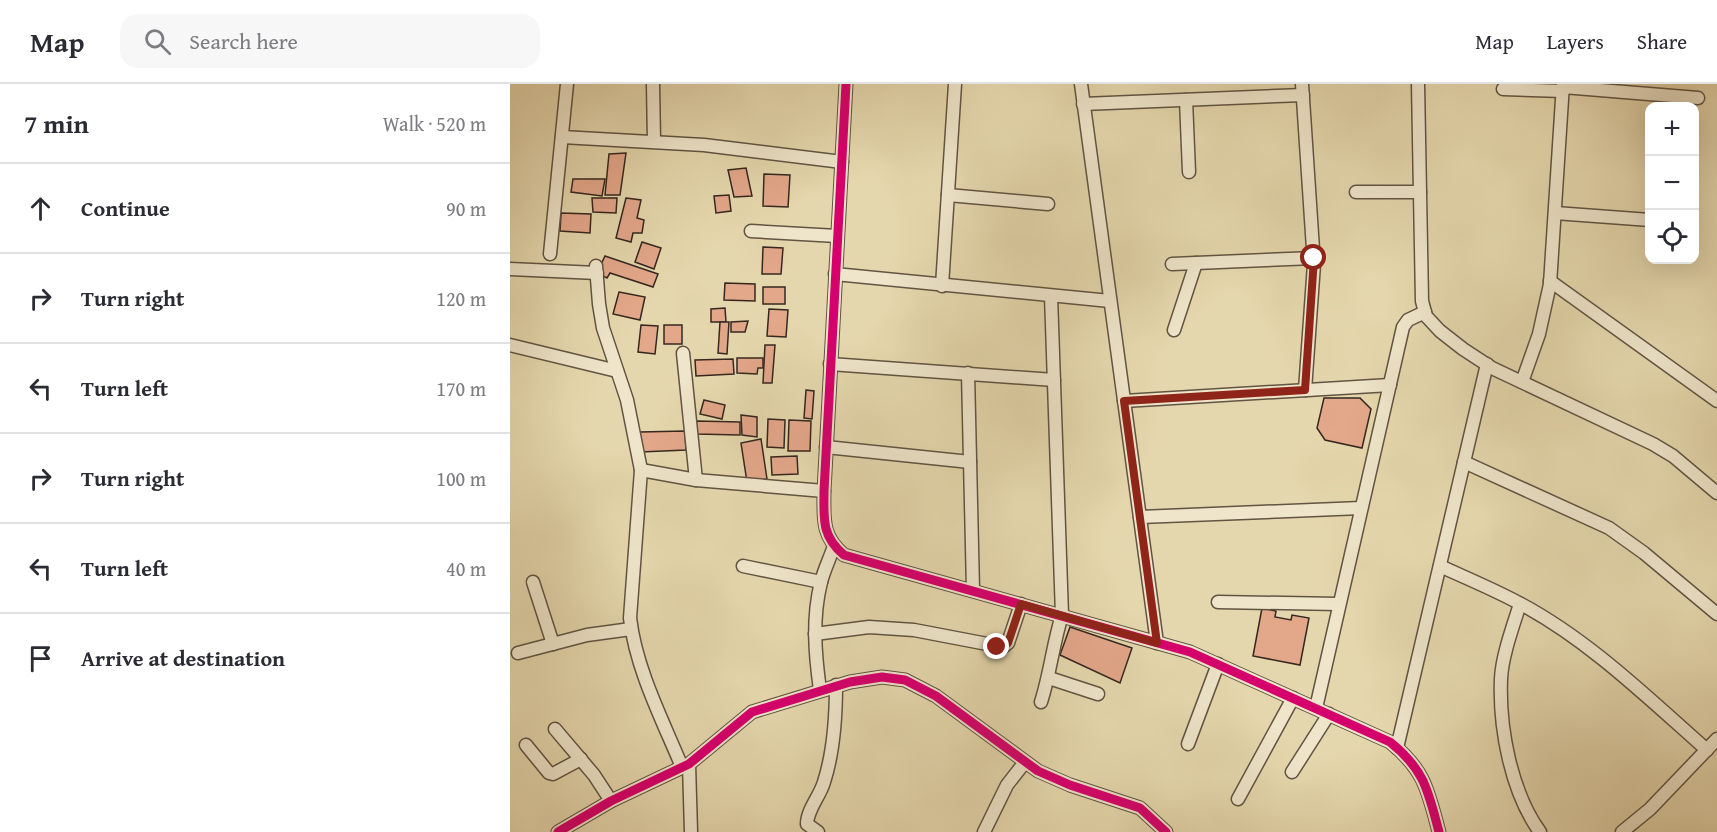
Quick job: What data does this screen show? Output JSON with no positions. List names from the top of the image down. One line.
{"page":{"header":"Map","search":"Search here","nav":["Map","Layers","Share"],"heading":["7 min","Walk · 520 m"],"map_buttons":["+","−"],"list":[["Continue","90 m"],["Turn right","120 m"],["Turn left","170 m"],["Turn right","100 m"],["Turn left","40 m"],"Arrive at destination"]}}
